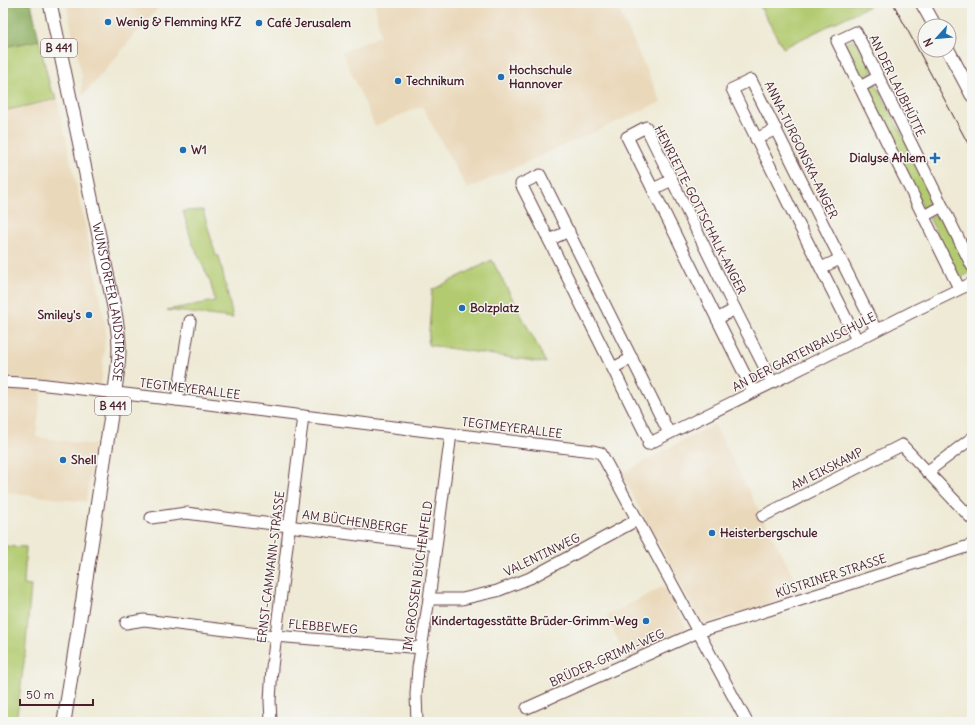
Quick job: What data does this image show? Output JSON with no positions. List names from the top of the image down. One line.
{"streets":{"main road":["B 441","WUNSTORFER LANDSTRASSE"],"street":["AN DER LAUBHÜTTE","ANNA-TURGONSKA-ANGER","HENRIETTE-GOTTSCHALK-ANGER","AN DER GARTENBAUSCHULE","TEGTMEYERALLEE","AM EIKSKAMP","AM BÜCHENBERGE","VALENTINWEG","ERNST-CAMMANN-STRASSE","IM GROSSEN BÜCHENFELD","KÜSTRINER STRASSE","FLEBBEWEG","BRÜDER-GRIMM-WEG"]},"crossings":[["AN DER LAUBHÜTTE","AN DER GARTENBAUSCHULE"],["ANNA-TURGONSKA-ANGER","AN DER GARTENBAUSCHULE"],["HENRIETTE-GOTTSCHALK-ANGER","AN DER GARTENBAUSCHULE"],["WUNSTORFER LANDSTRASSE","TEGTMEYERALLEE"],["TEGTMEYERALLEE","VALENTINWEG"],["TEGTMEYERALLEE","ERNST-CAMMANN-STRASSE"],["TEGTMEYERALLEE","IM GROSSEN BÜCHENFELD"],["TEGTMEYERALLEE","KÜSTRINER STRASSE"],["TEGTMEYERALLEE","BRÜDER-GRIMM-WEG"],["AM BÜCHENBERGE","ERNST-CAMMANN-STRASSE"],["AM BÜCHENBERGE","IM GROSSEN BÜCHENFELD"],["VALENTINWEG","IM GROSSEN BÜCHENFELD"],["ERNST-CAMMANN-STRASSE","FLEBBEWEG"],["IM GROSSEN BÜCHENFELD","FLEBBEWEG"],["KÜSTRINER STRASSE","BRÜDER-GRIMM-WEG"]],"places":{"other":["Wenig & Flemming KFZ","Café Jerusalem","Hochschule Hannover","Technikum","W1","Bolzplatz","Smiley's","Shell","Heisterbergschule","Kindertagesstätte Brüder-Grimm-Weg"],"health":["Dialyse Ahlem"]},"scale_bar":"50 m","north":"bottom left"}
